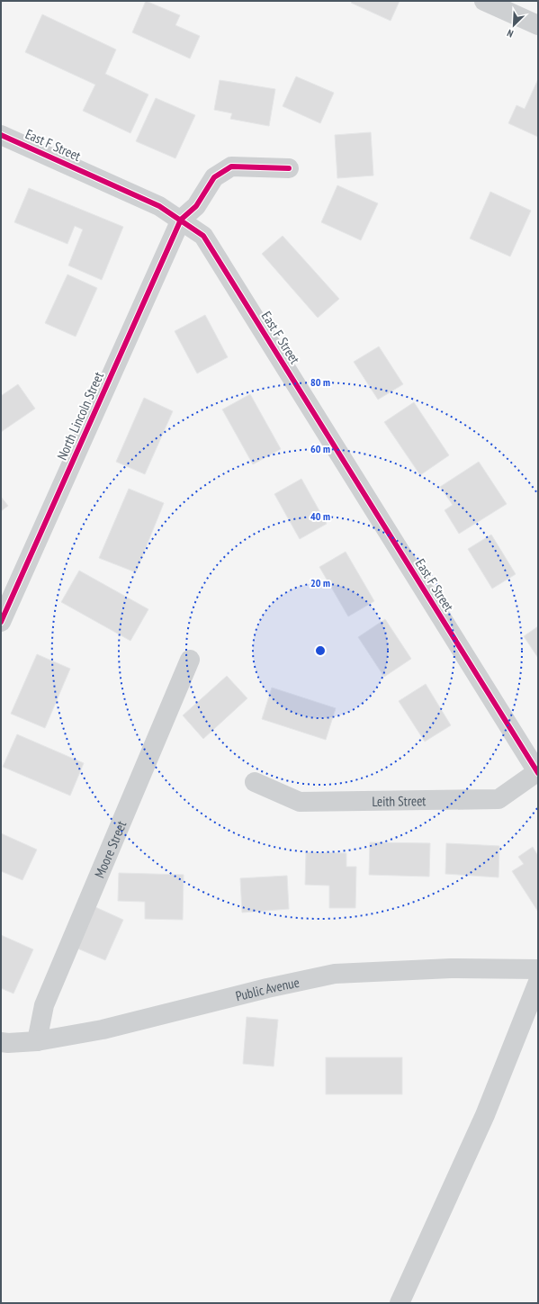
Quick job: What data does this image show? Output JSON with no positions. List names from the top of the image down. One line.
{"streets":{"street":["East F Street","North Lincoln Street","Leith Street","Moore Street","Public Avenue"]},"crossings":[["East F Street","North Lincoln Street"],["East F Street","Leith Street"],["Moore Street","Public Avenue"]],"north":"bottom left","rings":["80 m","60 m","40 m","20 m"]}
